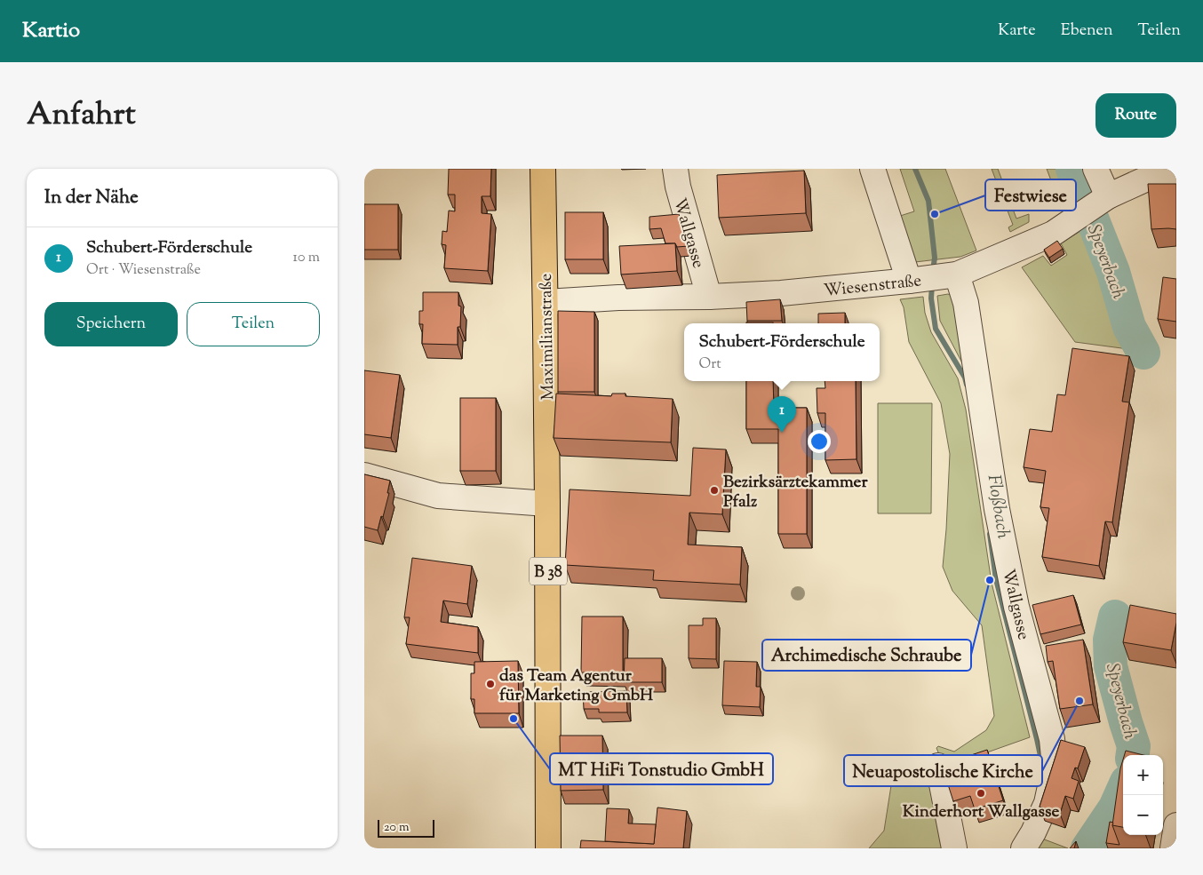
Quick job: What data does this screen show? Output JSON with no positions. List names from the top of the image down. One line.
{"streets":{"main road":["Maximilianstraße","B 38"],"street":["Wallgasse","Wiesenstraße"]},"crossings":[["Wallgasse","Wiesenstraße"],["Wiesenstraße","Maximilianstraße"]],"water":["Speyerbach","Floßbach"],"places":["Festwiese","Bezirksärztekammer Pfalz","Archimedische Schraube","das Team Agentur für Marketing GmbH","Neuapostolische Kirche","MT HiFi Tonstudio GmbH","Kinderhort Wallgasse"],"scale_bar":"20 m","page":{"header":"Kartio","nav":["Karte","Ebenen","Teilen"],"title":"Anfahrt","buttons":["Route",["Speichern","Teilen"]],"heading":"In der Nähe","list":[{"mark":"1","name":"Schubert-Förderschule","note":"Ort · Wiesenstraße","value":"10 m"}],"popup":["Schubert-Förderschule","Ort"],"pins":"1","map_buttons":["+","−"],"scale":"20 m"}}
